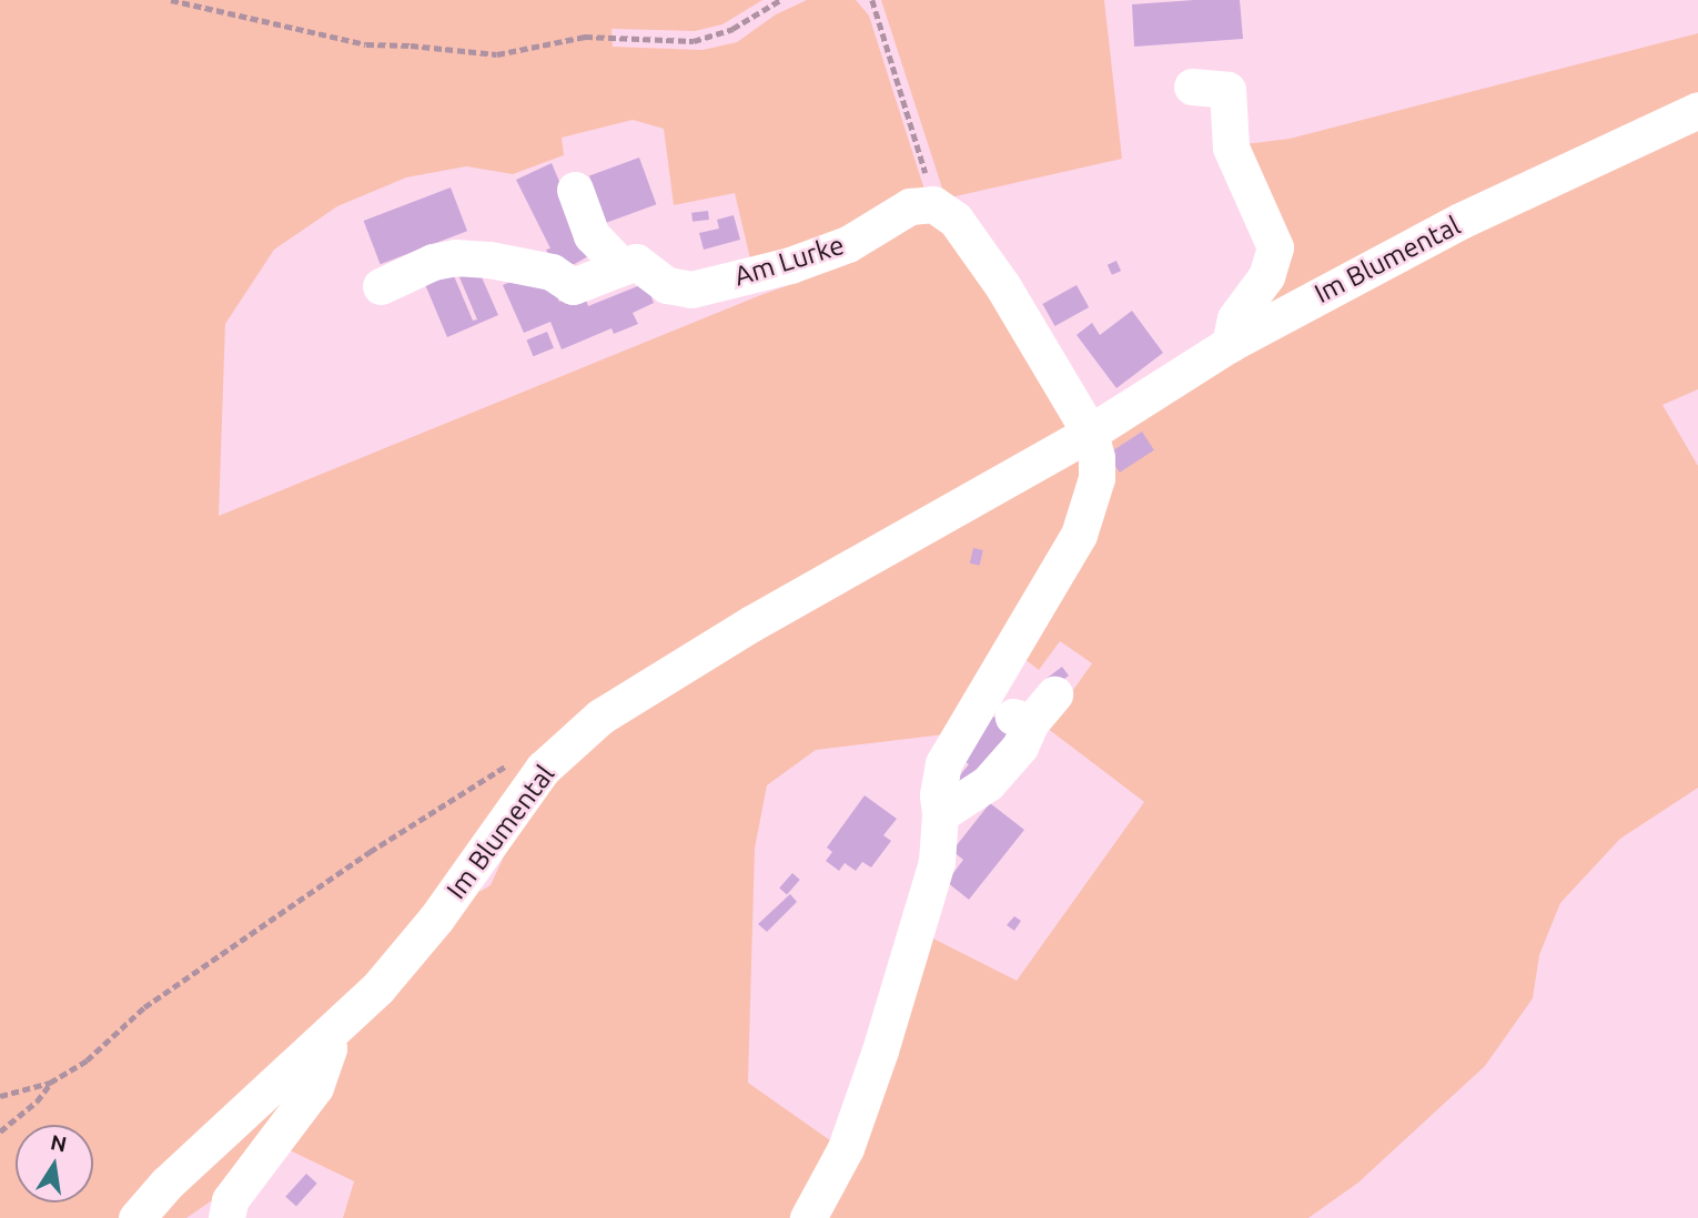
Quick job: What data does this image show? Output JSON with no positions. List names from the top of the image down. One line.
{"streets":{"street":["Im Blumental","Am Lurke"]},"north":"top"}
